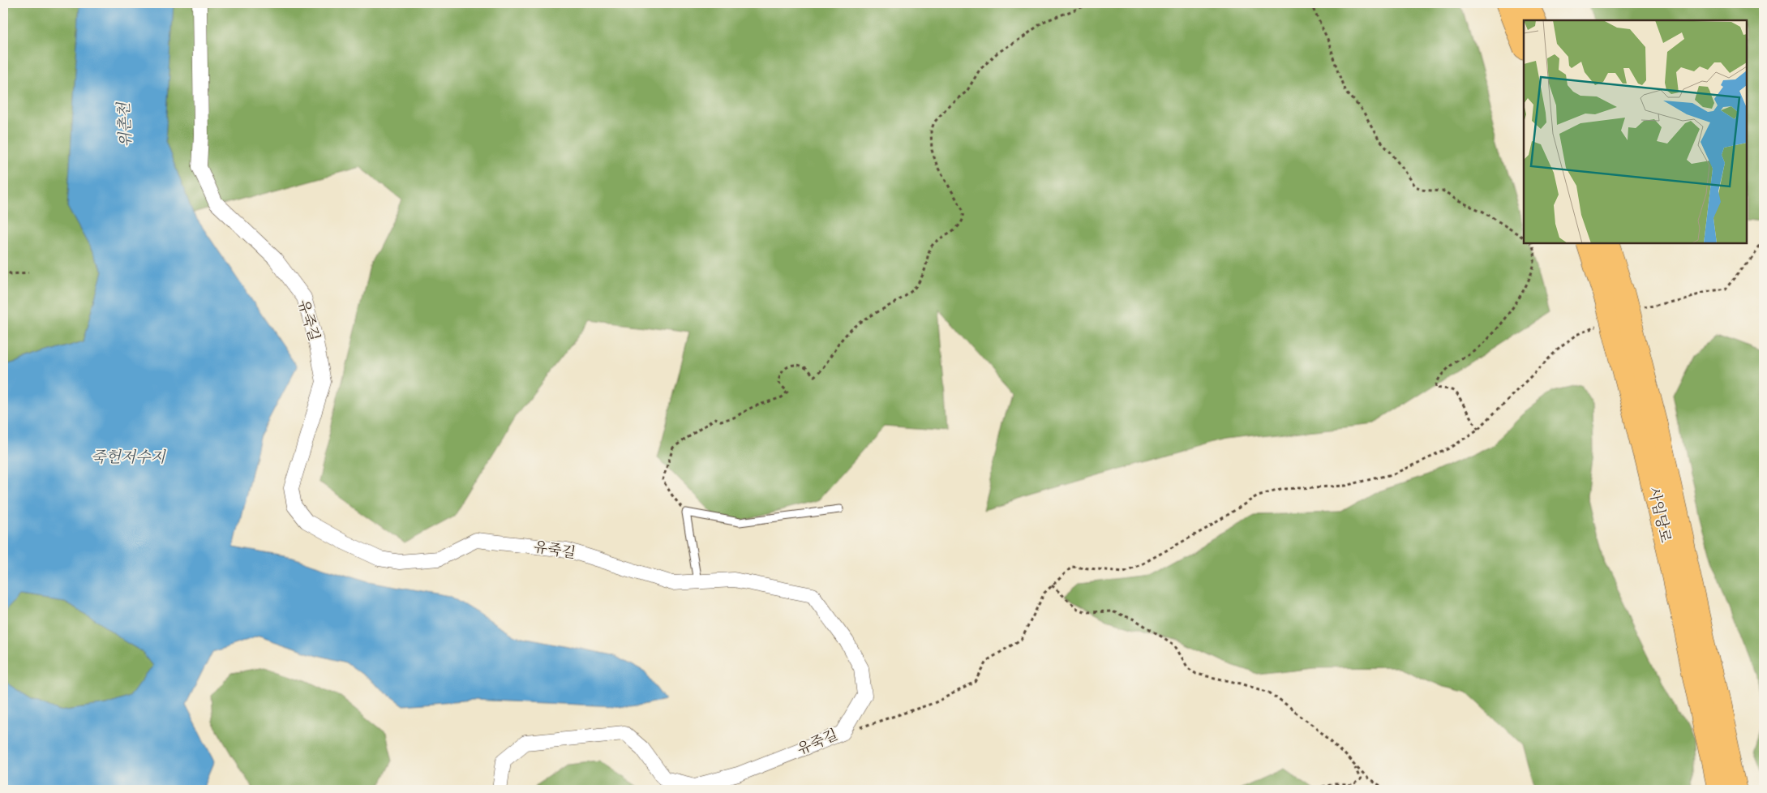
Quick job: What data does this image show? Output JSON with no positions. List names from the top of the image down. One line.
{"streets":{"highway":["사임당로"],"street":["유죽길"]},"water":["위촌천","죽헌저수지"]}
